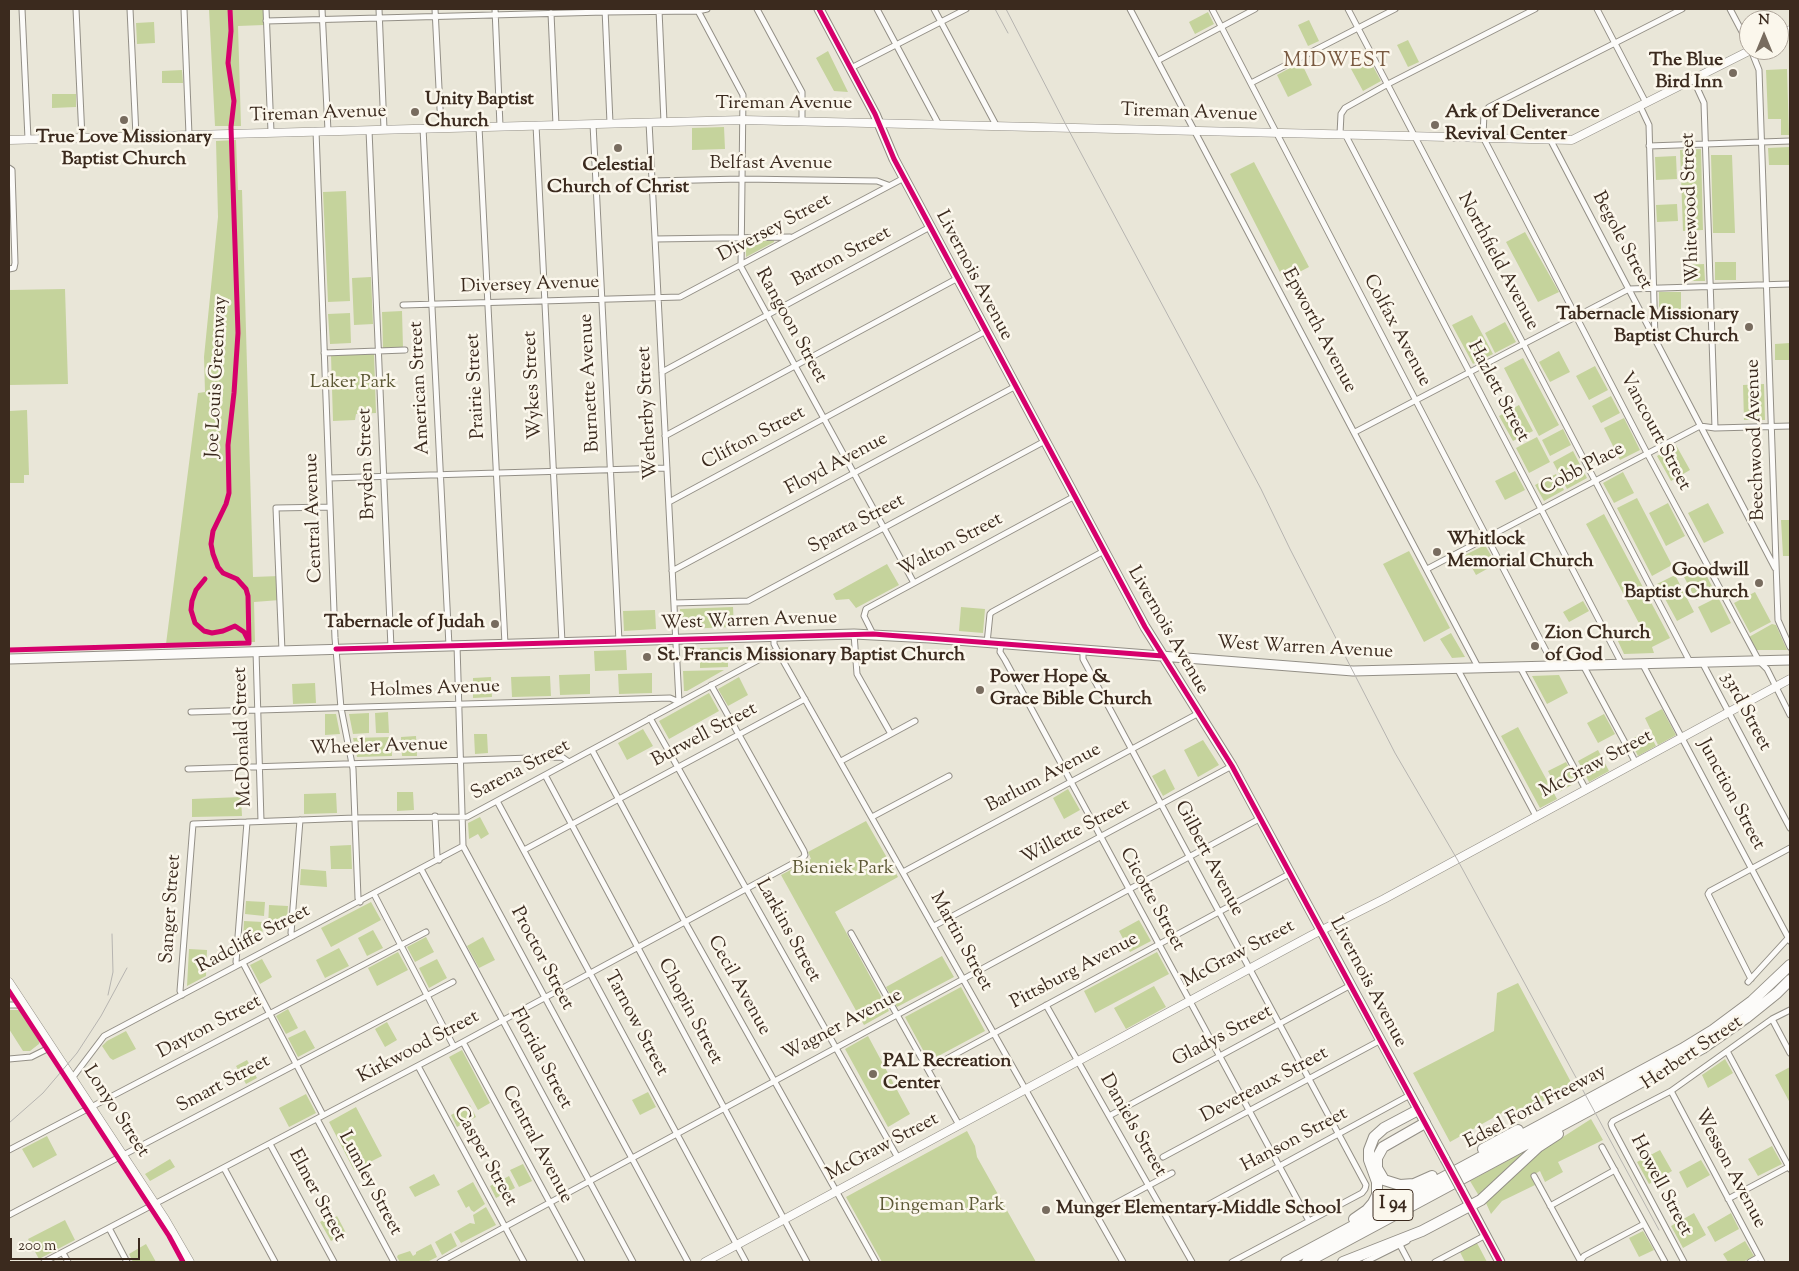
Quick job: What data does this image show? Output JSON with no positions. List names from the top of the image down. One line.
{"streets":{"highway":["Edsel Ford Freeway","I 94"],"main road":["Livernois Avenue","West Warren Avenue"],"street":["Tireman Avenue","Belfast Avenue","Whitewood Street","Diversey Street","Begole Street","Barton Street","Northfield Avenue","Diversey Avenue","Rangoon Street","Epworth Avenue","Colfax Avenue","Burnette Avenue","Wykes Street","Prairie Street","American Street","Hazlett Street","Wetherby Street","Vancourt Street","Clifton Street","Beechwood Avenue","Bryden Street","Floyd Avenue","Cobb Place","Central Avenue","Sparta Street","Walton Street","Holmes Avenue","33rd Street","Burwell Street","McDonald Street","Wheeler Avenue","McGraw Street","Sarena Street","Barlum Avenue","Junction Street","Willette Street","Gilbert Avenue","Cicotte Street","Sanger Street","Larkins Street","Radcliffe Street","Martin Street","Proctor Street","Pittsburg Avenue","Cecil Avenue","Chopin Street","Tarnow Street","Wagner Avenue","Dayton Street","Gladys Street","Kirkwood Street","Herbert Street","Florida Street","Smart Street","Devereaux Street","Lonyo Street","Daniels Street","Hanson Street","Casper Street","Wesson Avenue","Lumley Street","Howell Street","Elmer Street"],"cycle path":["Joe Louis Greenway"]},"crossings":[["Tireman Avenue","Whitewood Street"],["Tireman Avenue","Begole Street"],["Tireman Avenue","Northfield Avenue"],["Tireman Avenue","Livernois Avenue"],["Tireman Avenue","Rangoon Street"],["Tireman Avenue","Epworth Avenue"],["Tireman Avenue","Colfax Avenue"],["Tireman Avenue","Burnette Avenue"],["Tireman Avenue","Wykes Street"],["Tireman Avenue","Prairie Street"],["Tireman Avenue","American Street"],["Tireman Avenue","Hazlett Street"],["Tireman Avenue","Wetherby Street"],["Tireman Avenue","Vancourt Street"],["Tireman Avenue","Bryden Street"],["Tireman Avenue","Central Avenue"],["Belfast Avenue","Diversey Street"],["Belfast Avenue","Rangoon Street"],["Belfast Avenue","Wetherby Street"],["Diversey Street","Livernois Avenue"],["Diversey Street","Diversey Avenue"],["Diversey Street","Rangoon Street"],["Diversey Street","Wetherby Street"],["Begole Street","Beechwood Avenue"],["Begole Street","Cobb Place"],["Barton Street","Livernois Avenue"],["Barton Street","Rangoon Street"],["Barton Street","Wetherby Street"],["Northfield Avenue","Cobb Place"],["Northfield Avenue","West Warren Avenue"],["Livernois Avenue","Clifton Street"],["Livernois Avenue","Floyd Avenue"],["Livernois Avenue","Sparta Street"],["Livernois Avenue","Walton Street"],["Livernois Avenue","West Warren Avenue"],["Livernois Avenue","McGraw Street"],["Livernois Avenue","Barlum Avenue"],["Livernois Avenue","Willette Street"],["Livernois Avenue","Pittsburg Avenue"],["Livernois Avenue","Wagner Avenue"],["Livernois Avenue","Gladys Street"],["Livernois Avenue","Devereaux Street"],["Livernois Avenue","Hanson Street"],["Diversey Avenue","Burnette Avenue"],["Diversey Avenue","Wykes Street"],["Diversey Avenue","Prairie Street"],["Diversey Avenue","American Street"],["Diversey Avenue","Wetherby Street"],["Rangoon Street","Clifton Street"],["Rangoon Street","Floyd Avenue"],["Rangoon Street","Sparta Street"],["Rangoon Street","Walton Street"],["Epworth Avenue","Cobb Place"],["Epworth Avenue","West Warren Avenue"],["Colfax Avenue","Cobb Place"],["Colfax Avenue","West Warren Avenue"],["Burnette Avenue","West Warren Avenue"],["Wykes Street","West Warren Avenue"],["Prairie Street","West Warren Avenue"],["American Street","West Warren Avenue"],["American Street","Proctor Street"],["Hazlett Street","Cobb Place"],["Hazlett Street","West Warren Avenue"],["Wetherby Street","Clifton Street"],["Wetherby Street","Floyd Avenue"],["Wetherby Street","Sparta Street"],["Wetherby Street","West Warren Avenue"],["Wetherby Street","Holmes Avenue"],["Wetherby Street","Sarena Street"],["Vancourt Street","Cobb Place"],["Vancourt Street","West Warren Avenue"],["Vancourt Street","McGraw Street"],["Bryden Street","West Warren Avenue"],["Central Avenue","West Warren Avenue"],["Central Avenue","Holmes Avenue"],["Central Avenue","Wheeler Avenue"],["Central Avenue","Sarena Street"],["Central Avenue","Radcliffe Street"],["Central Avenue","Wagner Avenue"],["Central Avenue","Kirkwood Street"],["Walton Street","West Warren Avenue"],["West Warren Avenue","33rd Street"],["West Warren Avenue","McDonald Street"],["West Warren Avenue","Junction Street"],["West Warren Avenue","Gilbert Avenue"],["West Warren Avenue","Cicotte Street"],["West Warren Avenue","Martin Street"],["West Warren Avenue","Proctor Street"],["Holmes Avenue","McDonald Street"],["Holmes Avenue","Sarena Street"],["Holmes Avenue","Proctor Street"],["33rd Street","McGraw Street"],["Burwell Street","Larkins Street"],["Burwell Street","Martin Street"],["Burwell Street","Cecil Avenue"],["Burwell Street","Chopin Street"],["Burwell Street","Tarnow Street"],["Burwell Street","Kirkwood Street"],["McDonald Street","Wheeler Avenue"],["McDonald Street","Sarena Street"],["McDonald Street","Radcliffe Street"],["McDonald Street","Dayton Street"],["McDonald Street","Kirkwood Street"],["McDonald Street","Smart Street"],["Wheeler Avenue","Sarena Street"],["Wheeler Avenue","Proctor Street"],["McGraw Street","Junction Street"],["McGraw Street","Gilbert Avenue"],["McGraw Street","Cicotte Street"],["McGraw Street","Larkins Street"],["McGraw Street","Martin Street"],["McGraw Street","Cecil Avenue"],["McGraw Street","Chopin Street"],["McGraw Street","Tarnow Street"],["McGraw Street","Daniels Street"],["Sarena Street","Sanger Street"],["Sarena Street","Larkins Street"],["Sarena Street","Martin Street"],["Sarena Street","Proctor Street"],["Sarena Street","Cecil Avenue"],["Sarena Street","Chopin Street"],["Sarena Street","Tarnow Street"],["Barlum Avenue","Gilbert Avenue"],["Barlum Avenue","Cicotte Street"],["Barlum Avenue","Martin Street"],["Willette Street","Gilbert Avenue"],["Willette Street","Cicotte Street"],["Willette Street","Martin Street"],["Gilbert Avenue","Cicotte Street"],["Gilbert Avenue","Pittsburg Avenue"],["Gilbert Avenue","Wagner Avenue"],["Gilbert Avenue","Gladys Street"],["Gilbert Avenue","Devereaux Street"],["Gilbert Avenue","Hanson Street"],["Cicotte Street","Pittsburg Avenue"],["Cicotte Street","Wagner Avenue"],["Cicotte Street","Gladys Street"],["Cicotte Street","Devereaux Street"],["Cicotte Street","Hanson Street"],["Sanger Street","Radcliffe Street"],["Larkins Street","Wagner Avenue"],["Larkins Street","Kirkwood Street"],["Radcliffe Street","Proctor Street"],["Radcliffe Street","Florida Street"],["Radcliffe Street","Lonyo Street"],["Martin Street","Pittsburg Avenue"],["Martin Street","Wagner Avenue"],["Proctor Street","Wagner Avenue"],["Proctor Street","Kirkwood Street"],["Pittsburg Avenue","Daniels Street"],["Cecil Avenue","Wagner Avenue"],["Cecil Avenue","Kirkwood Street"],["Chopin Street","Wagner Avenue"],["Chopin Street","Kirkwood Street"],["Tarnow Street","Wagner Avenue"],["Tarnow Street","Kirkwood Street"],["Wagner Avenue","Florida Street"],["Wagner Avenue","Casper Street"],["Dayton Street","Lonyo Street"],["Gladys Street","Daniels Street"],["Kirkwood Street","Florida Street"],["Kirkwood Street","Lonyo Street"],["Kirkwood Street","Casper Street"],["Kirkwood Street","Lumley Street"],["Kirkwood Street","Elmer Street"],["Herbert Street","Wesson Avenue"],["Herbert Street","Howell Street"],["Smart Street","Lonyo Street"]],"districts":["MIDWEST"],"parks":["Laker Park","Bieniek Park","Dingeman Park"],"places":["The Blue Bird Inn","Unity Baptist Church","True Love Missionary Baptist Church","Ark of Deliverance Revival Center","Celestial Church of Christ","Tabernacle Missionary Baptist Church","Whitlock Memorial Church","Goodwill Baptist Church","Tabernacle of Judah","Zion Church of God","St. Francis Missionary Baptist Church","Power Hope & Grace Bible Church","PAL Recreation Center","Munger Elementary-Middle School"],"scale_bar":"200 m","north":"top"}
